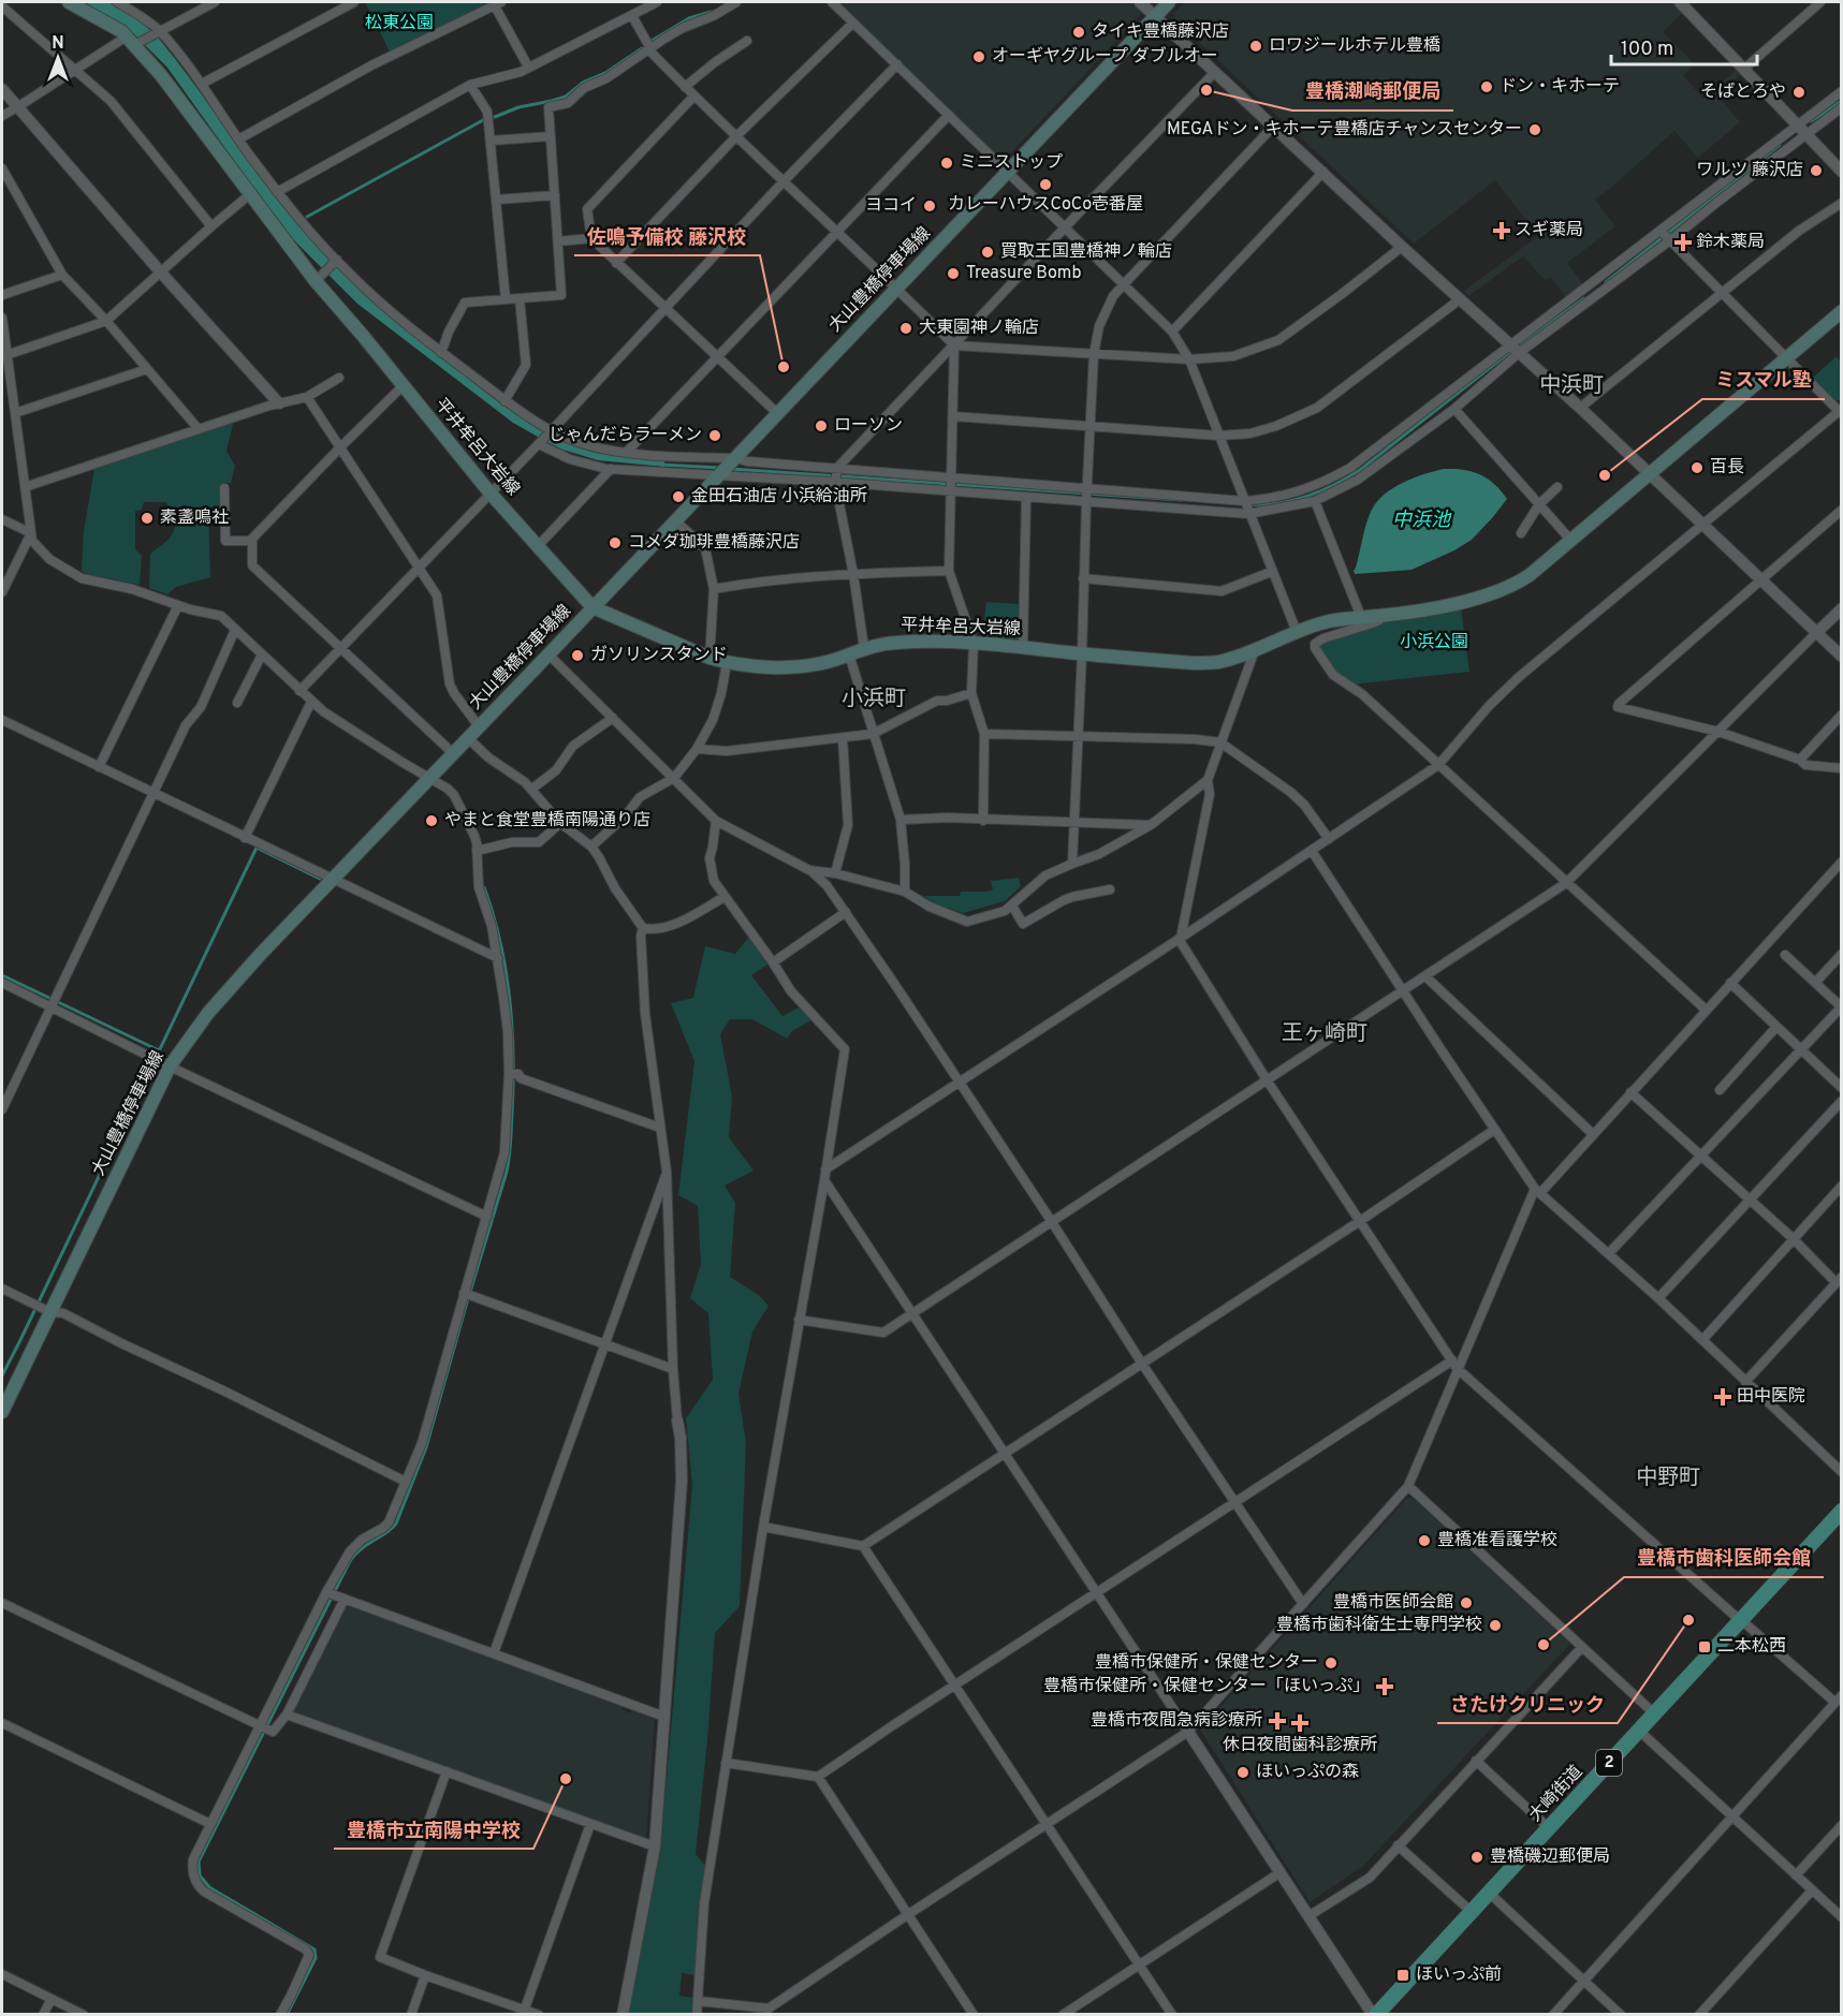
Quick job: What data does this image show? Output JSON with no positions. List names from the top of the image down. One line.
{"streets":{"main road":["大山豊橋停車場線","平井牟呂大岩線","2","大崎街道"]},"crossings":[["大山豊橋停車場線","平井牟呂大岩線"]],"districts":["中浜町","小浜町","王ヶ崎町","中野町"],"water":["中浜池"],"parks":["松東公園","小浜公園"],"places":{"other":["タイキ豊橋藤沢店","ロワジールホテル豊橋","オーギヤグループ ダブルオー","ドン・キホーテ","豊橋潮崎郵便局","そばとろや","MEGAドン・キホーテ豊橋店チャンスセンター","ミニストップ","ワルツ 藤沢店","カレーハウスCoCo壱番屋","ヨコイ","買取王国豊橋神ノ輪店","Treasure Bomb","大東園神ノ輪店","佐鳴予備校 藤沢校","ローソン","じゃんだらラーメン","百長","ミスマル塾","金田石油店 小浜給油所","素盞鳴社","コメダ珈琲豊橋藤沢店","ガソリンスタンド","やまと食堂豊橋南陽通り店","豊橋准看護学校","豊橋市医師会館","さたけクリニック","豊橋市歯科衛生士専門学校","豊橋市歯科医師会館","豊橋市保健所・保健センター","ほいっぷの森","豊橋市立南陽中学校","豊橋磯辺郵便局"],"health":["スギ薬局","鈴木薬局","田中医院","豊橋市保健所・保健センター「ほいっぷ」","豊橋市夜間急病診療所","休日夜間歯科診療所"],"transit":["二本松西","ほいっぷ前"]},"scale_bar":"100 m","north":"top"}
